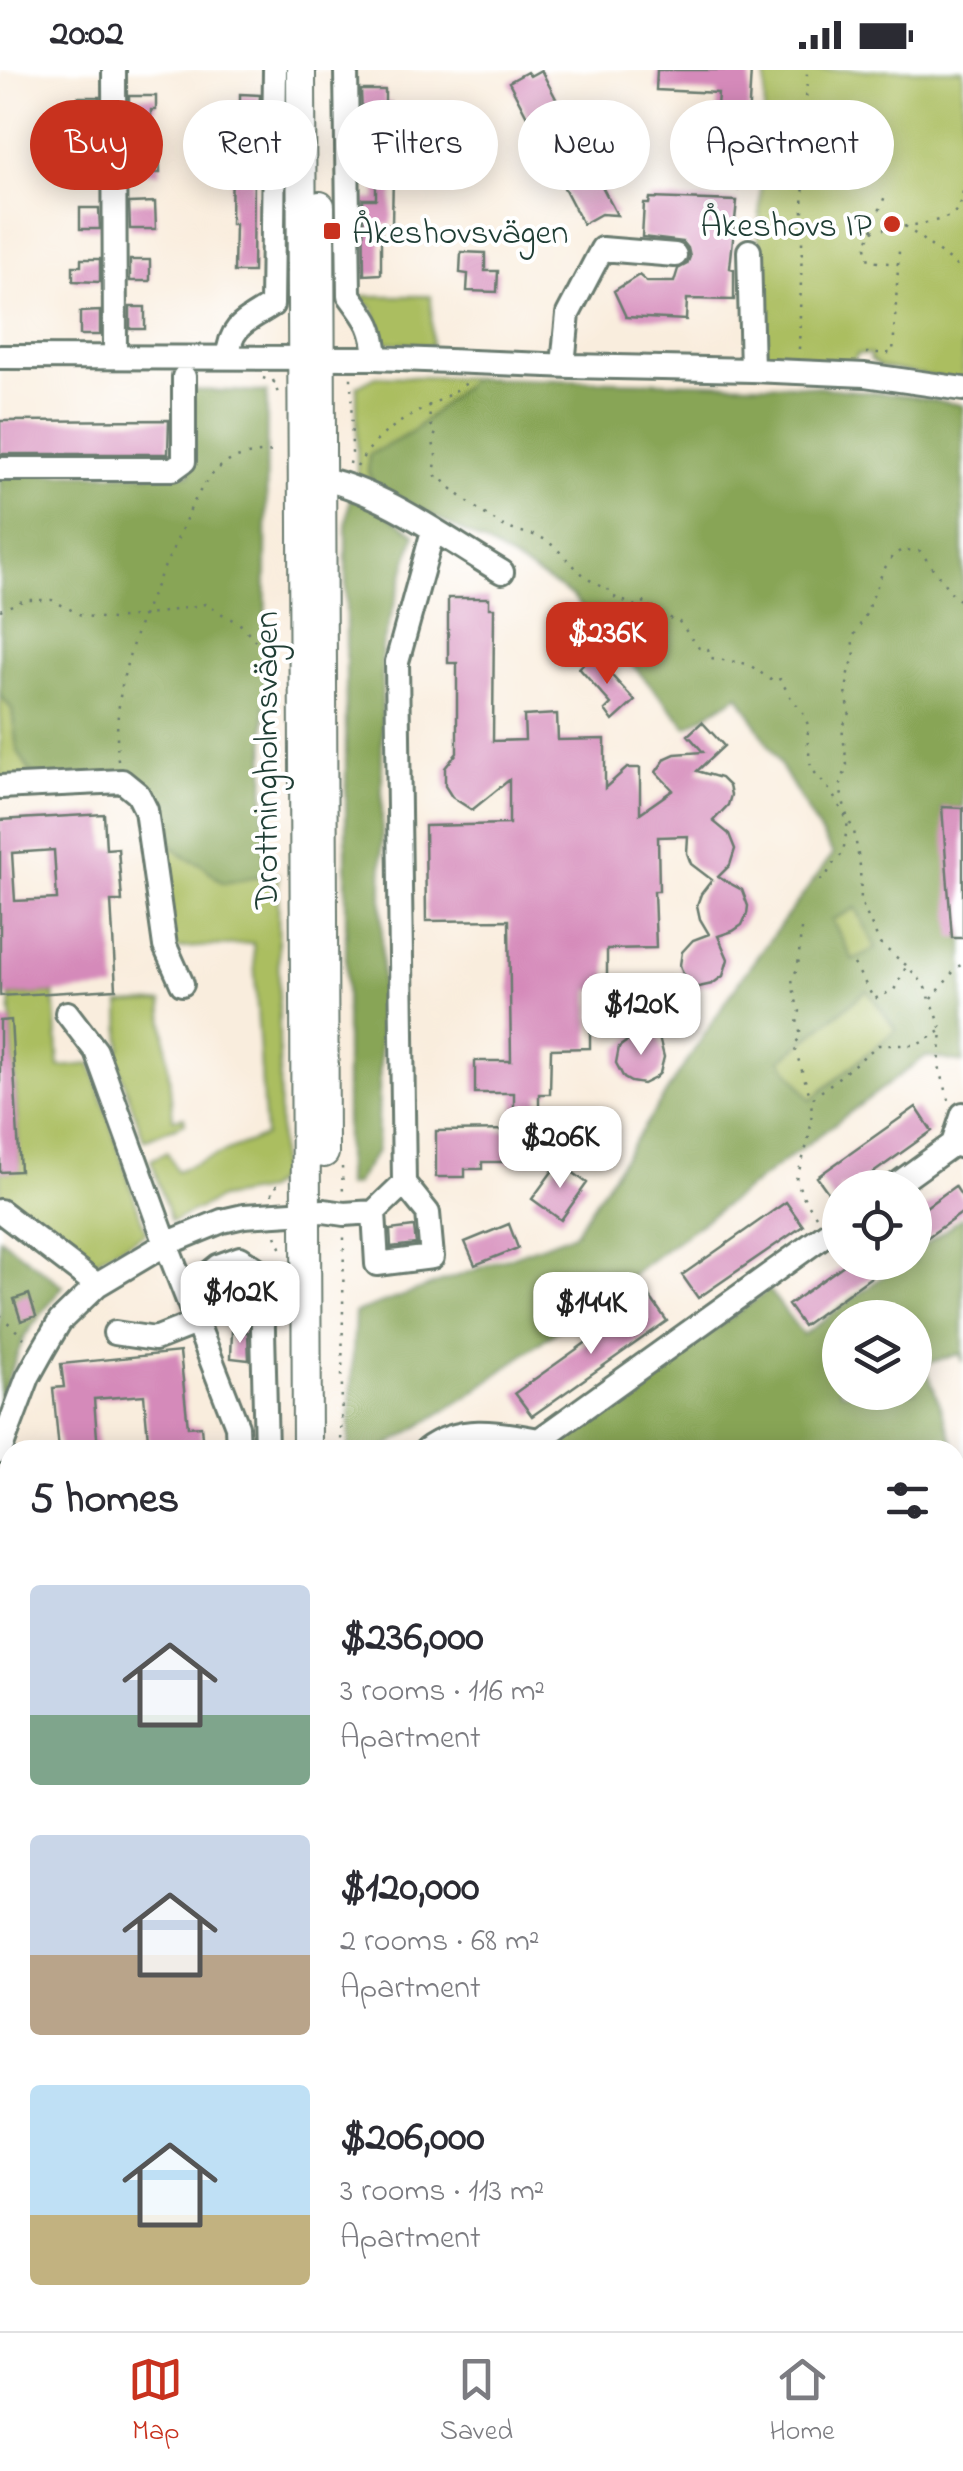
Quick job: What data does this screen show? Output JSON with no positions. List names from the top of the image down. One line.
{"streets":{"main road":["Drottningholmsvägen"]},"places":{"other":["Åkeshovs IP"],"transit":["Åkeshovsvägen"]},"page":{"status":"20:02","chip":["Buy","Rent","Filters","New","Apartment"],"price":["$236K","$120K","$206K","$102K","$144K"],"heading":"5 homes","list":[{"name":"$236,000","note":"3 rooms · 116 m² · Apartment"},{"name":"$120,000","note":"2 rooms · 68 m² · Apartment"},{"name":"$206,000","note":"3 rooms · 113 m² · Apartment"}],"tabs":["Map","Saved","Home"]}}
